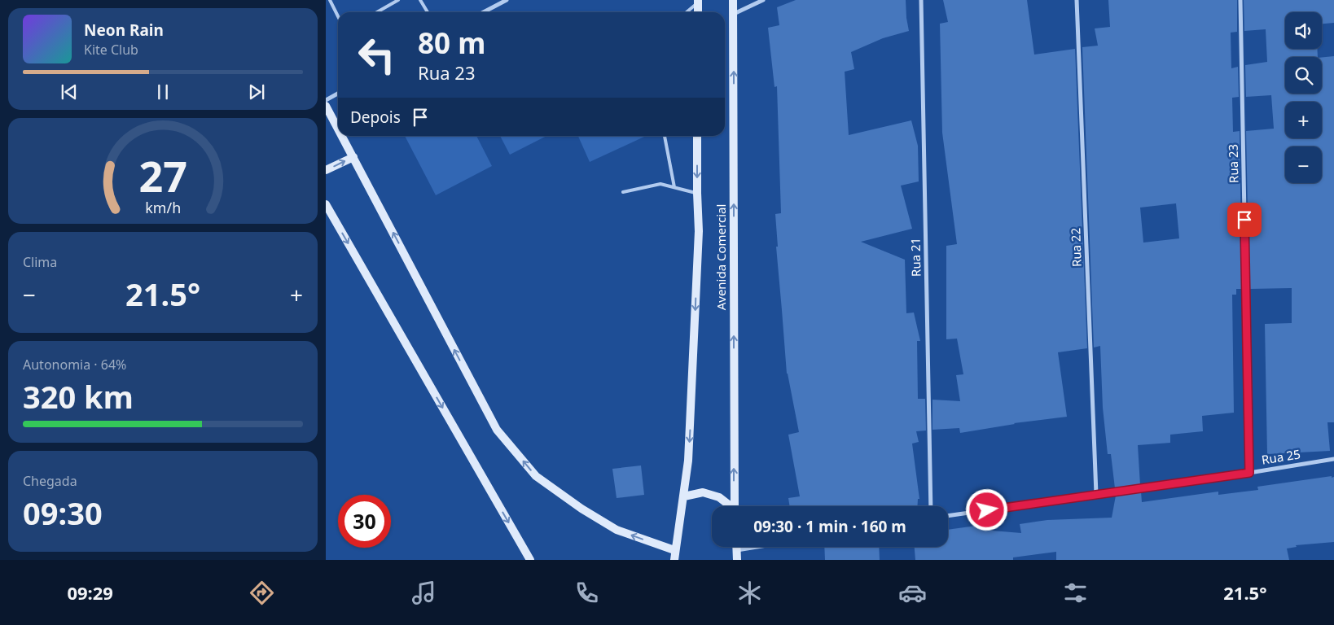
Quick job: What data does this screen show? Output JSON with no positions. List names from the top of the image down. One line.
{"streets":{"street":["Rua 23","Rua 22","Avenida Comercial","Rua 21","Rua 25"]},"crossings":[["Rua 23","Rua 25"],["Rua 22","Rua 25"]],"page":{"map_buttons":["+","−"],"turn":["80 m","Rua 23"],"song":["Neon Rain","Kite Club"],"then":"Depois","tile":["Clima",["Autonomia · 64%","320 km"],["Chegada","09:30"]],"heat":["−","21.5°","+"],"limit":"30","trip":"09:30 · 1 min · 160 m","tabs":["09:29","21.5°"],"gauge":["27","km/h"]}}
